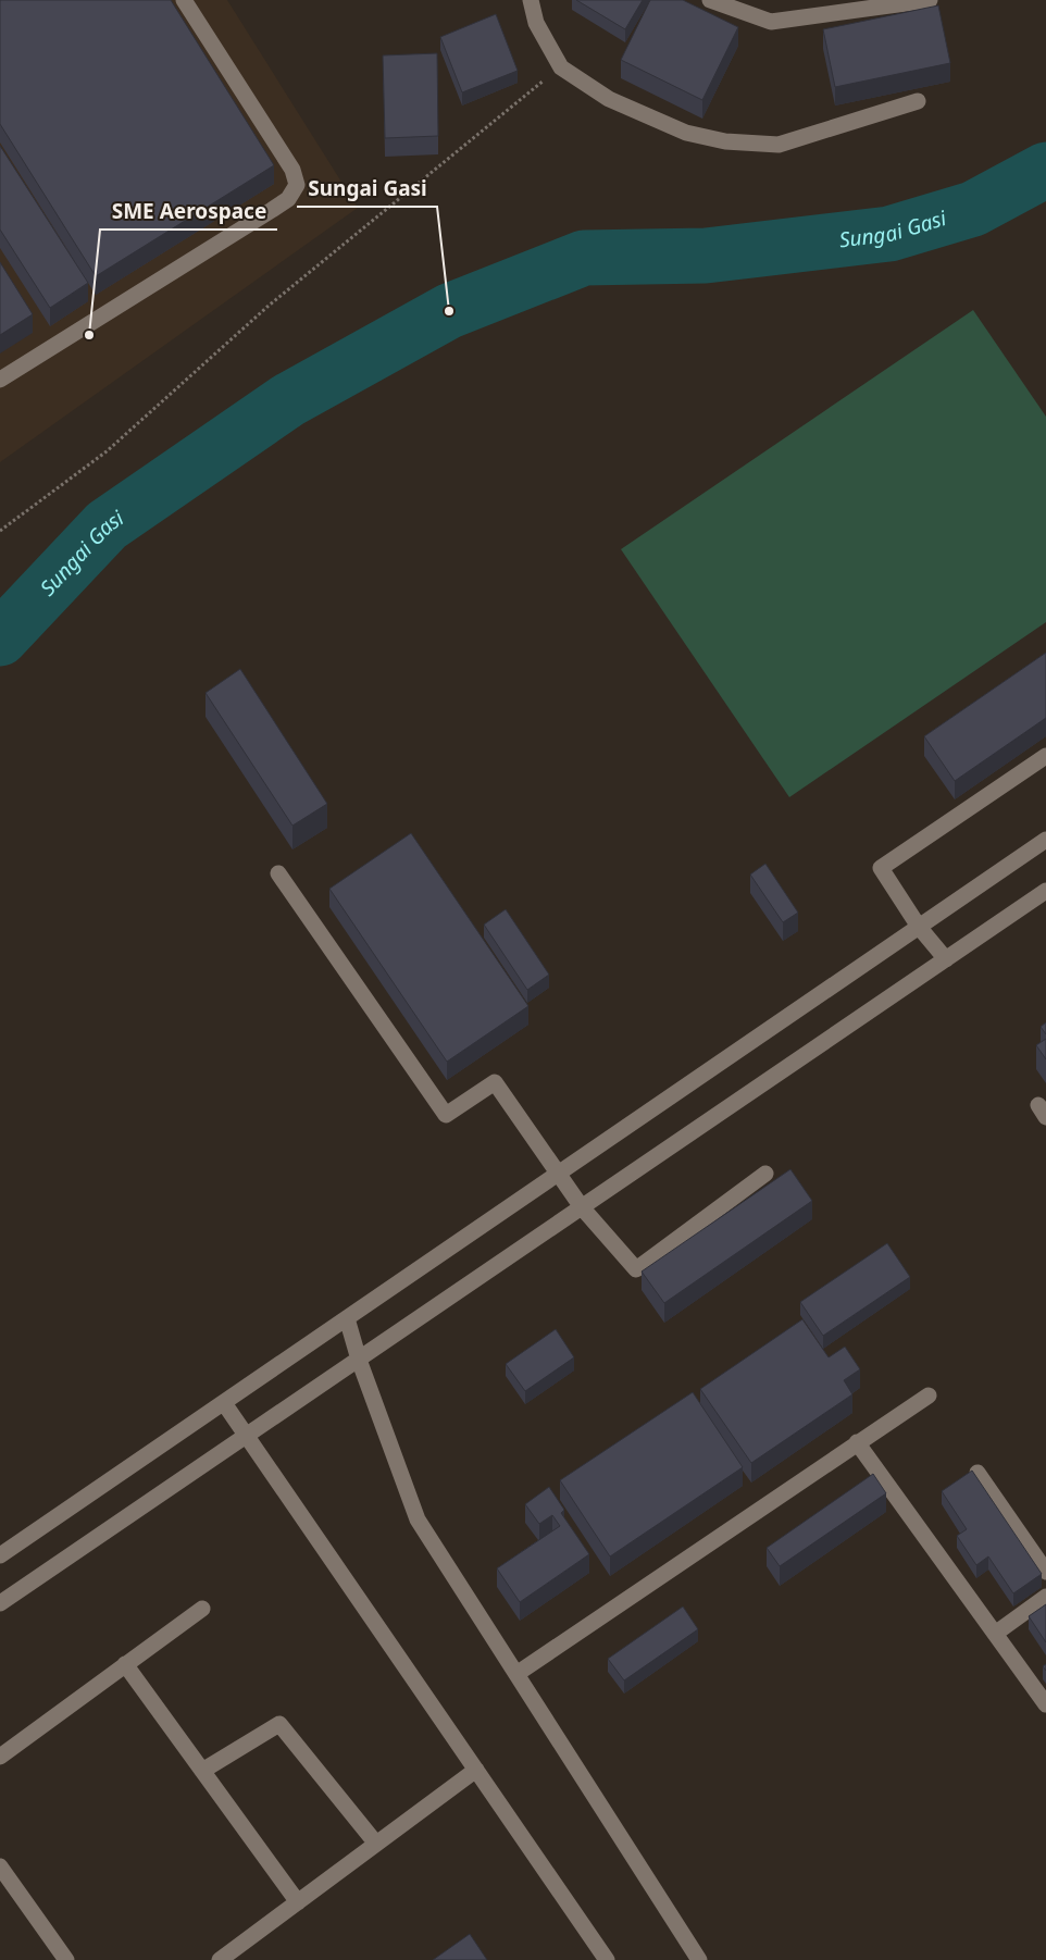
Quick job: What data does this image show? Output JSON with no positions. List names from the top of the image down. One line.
{"water":["Sungai Gasi"],"places":["Sungai Gasi","SME Aerospace"]}
